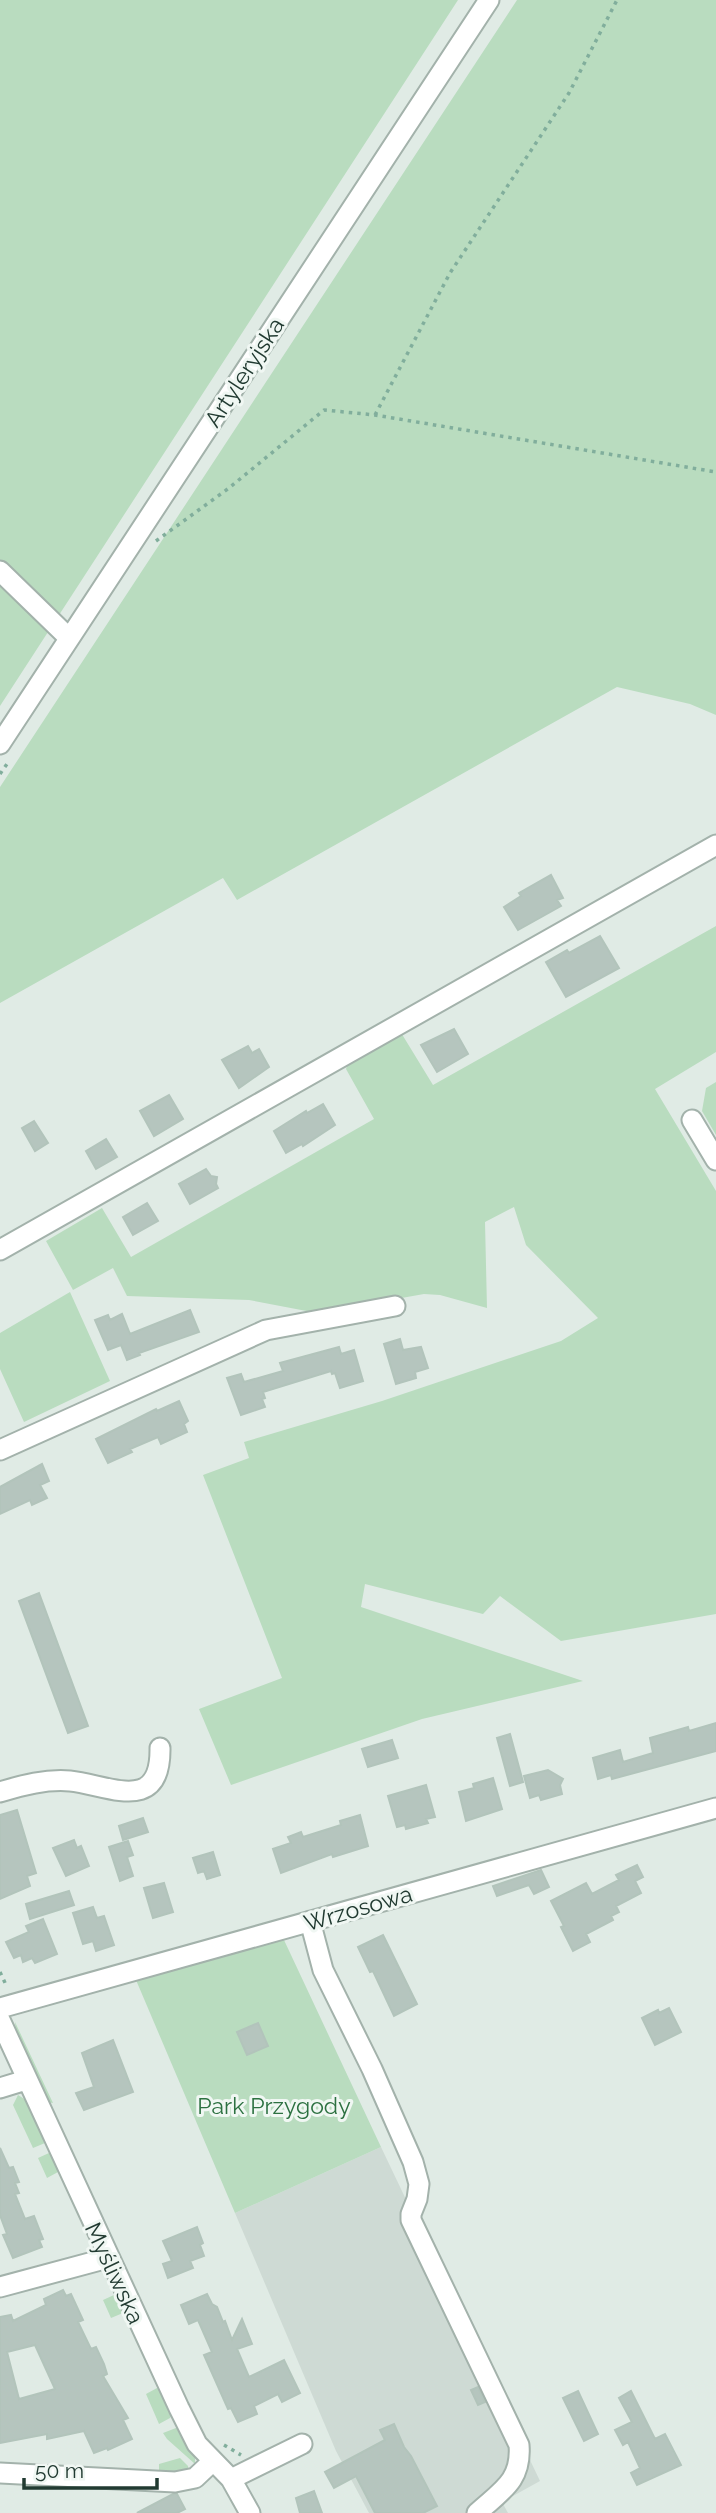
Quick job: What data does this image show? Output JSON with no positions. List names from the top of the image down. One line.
{"streets":{"street":["Artyleryjska","Wrzosowa","Myśliwska"]},"parks":["Park Przygody"],"scale_bar":"50 m"}
